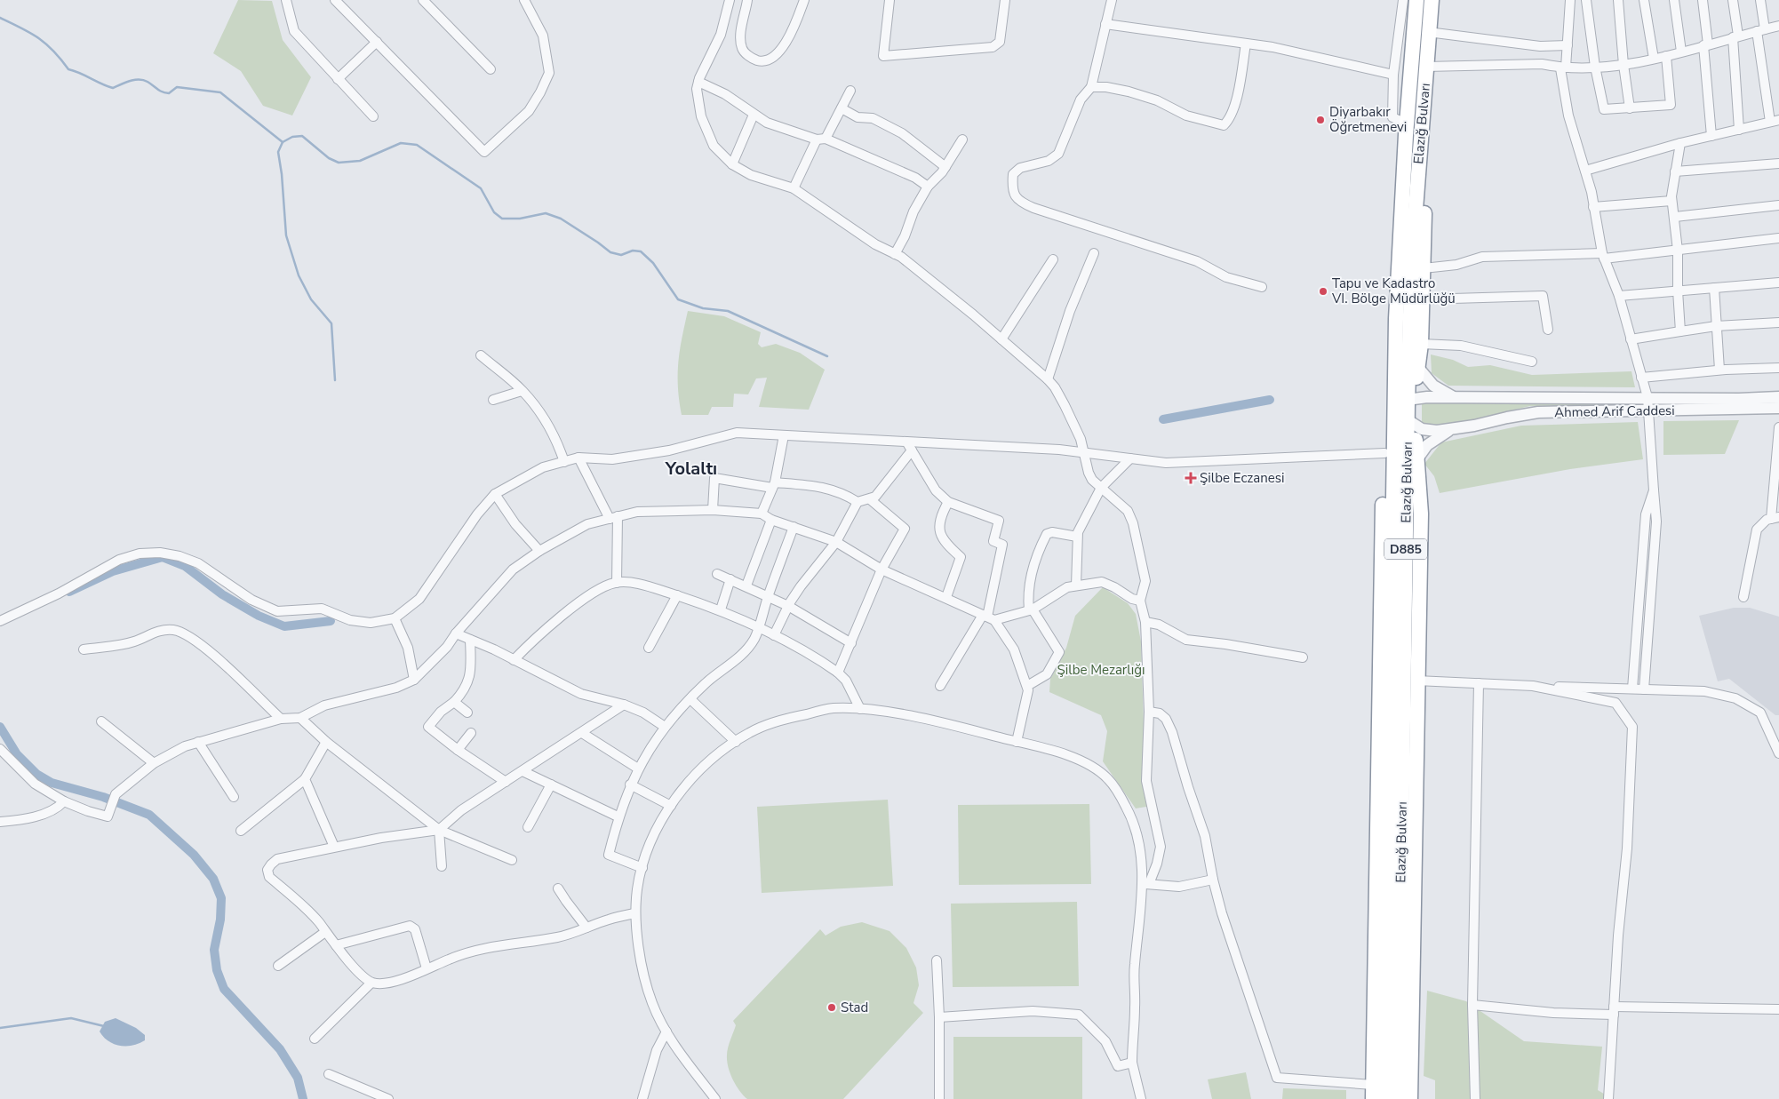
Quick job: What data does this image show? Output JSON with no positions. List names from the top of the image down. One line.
{"streets":{"highway":["Elazığ Bulvarı","D885"],"street":["Ahmed Arif Caddesi"]},"crossings":[["Elazığ Bulvarı","Ahmed Arif Caddesi"]],"districts":["Yolaltı"],"parks":["Şilbe Mezarlığı"],"places":{"other":["Diyarbakır Öğretmenevi","Tapu ve Kadastro VI. Bölge Müdürlüğü","Stad"],"health":["Şilbe Eczanesi"]}}
